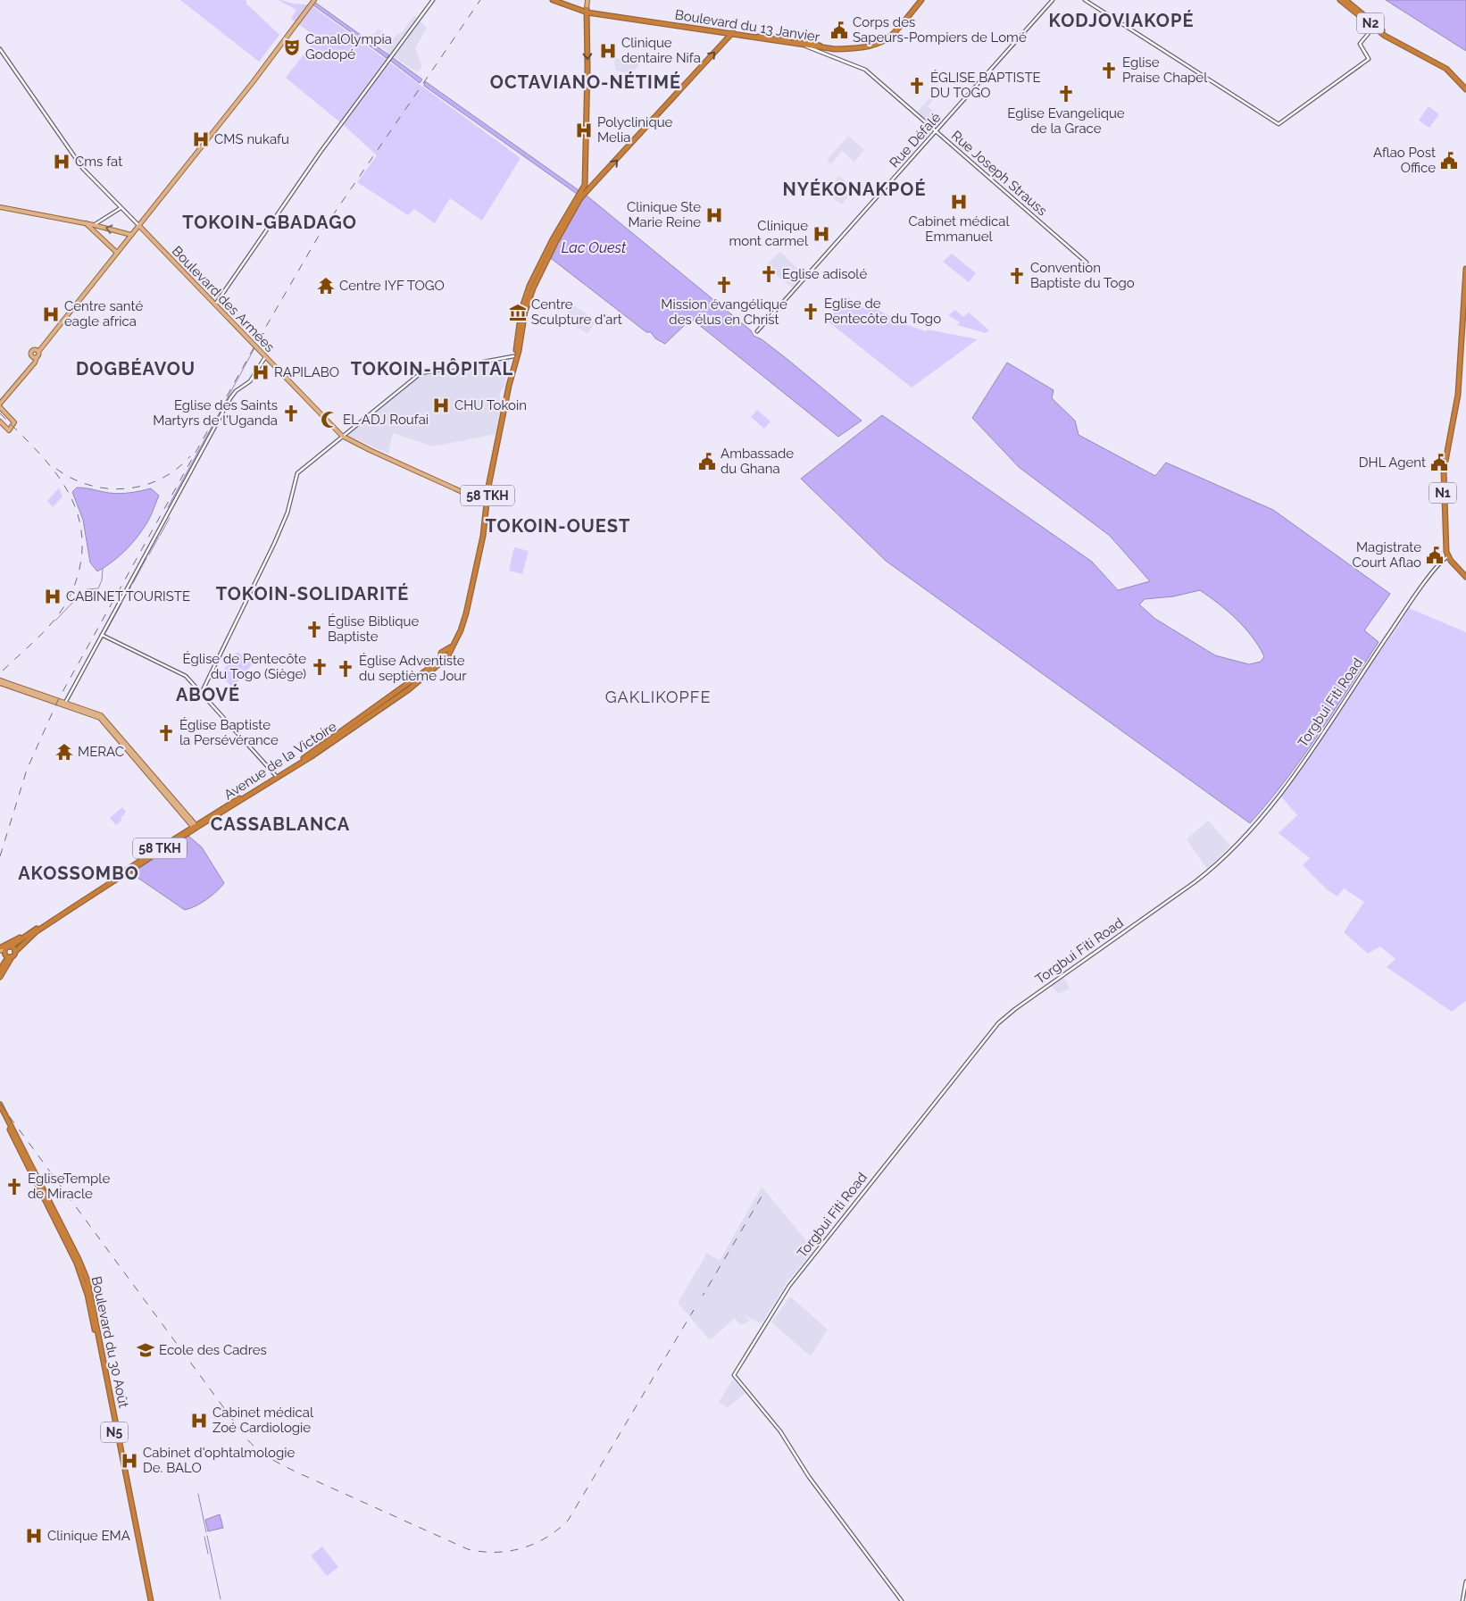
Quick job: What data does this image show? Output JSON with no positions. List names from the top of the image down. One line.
{"streets":{"highway":["N2","Boulevard du 13 Janvier","N1","58 TKH","Avenue de la Victoire","Boulevard du 30 Août","N5"],"main road":["Boulevard des Armées"],"street":["Rue Défalé","Rue Joseph Strauss","Torgbui Fiti Road"]},"crossings":[["Boulevard du 13 Janvier","Rue Joseph Strauss"],["Rue Défalé","Rue Joseph Strauss"],["Boulevard des Armées","58 TKH"],["Boulevard des Armées","Avenue de la Victoire"],["N1","Torgbui Fiti Road"],["58 TKH","Avenue de la Victoire"]],"districts":["KODJOVIAKOPÉ","OCTAVIANO-NÉTIMÉ","NYÉKONAKPOÉ","TOKOIN-GBADAGO","DOGBÉAVOU","TOKOIN-HÔPITAL","TOKOIN-OUEST","TOKOIN-SOLIDARITÉ","ABOVÉ","GAKLIKOPFE","CASSABLANCA","AKOSSOMBO"],"water":["Lac Ouest"],"places":{"public building":["Corps des Sapeurs-Pompiers de Lomé","Aflao Post Office","Ambassade du Ghana","DHL Agent","Magistrate Court Aflao"],"theatre":["CanalOlympia Godopé"],"hospital":["Clinique dentaire Nifa","Polyclinique Melia","CMS nukafu","Cms fat","Cabinet médical Emmanuel","Clinique Ste Marie Reine","Clinique mont carmel","Centre santé eagle africa","RAPILABO","CHU Tokoin","CABINET TOURISTE","Cabinet médical Zoé Cardiologie","Cabinet d'ophtalmologie De. BALO","Clinique EMA"],"church":["Eglise Praise Chapel","ÉGLISE BAPTISTE DU TOGO","Eglise Evangelique de la Grace","Eglise adisolé","Convention Baptiste du Togo","Mission évangélique des élus en Christ","Eglise de Pentecôte du Togo","Eglise des Saints Martyrs de l'Uganda","Église Biblique Baptiste","Église de Pentecôte du Togo (Siège)","Église Adventiste du septième Jour","Église Baptiste la Persévérance","EgliseTemple de Miracle"],"temple":["Centre IYF TOGO","MERAC"],"museum":["Centre Sculpture d'art"],"mosque":["EL ADJ Roufai"],"school or university":["Ecole des Cadres"]}}
